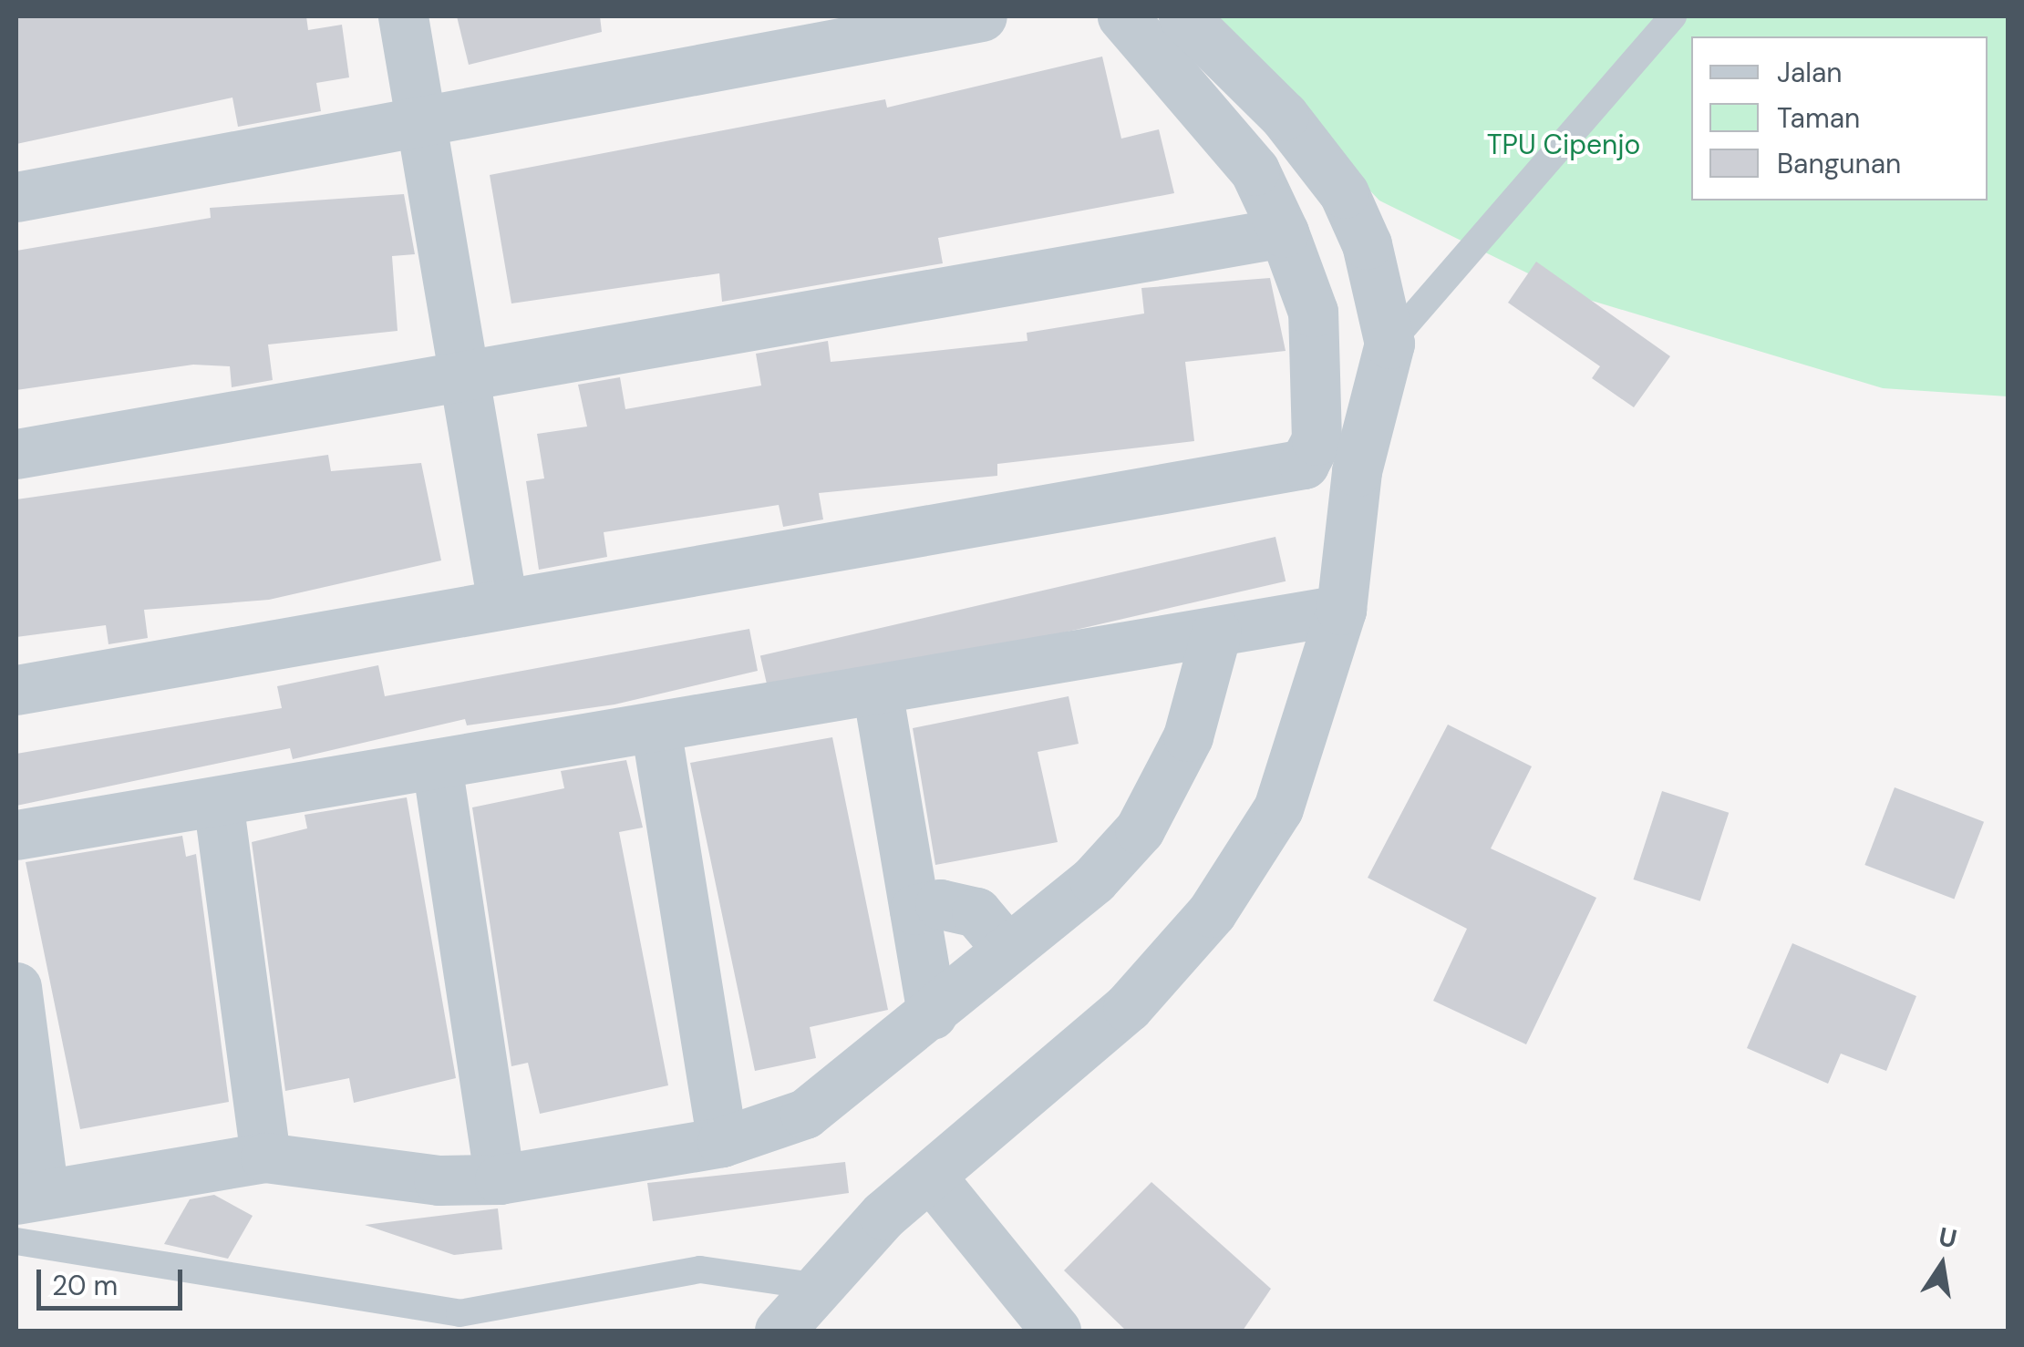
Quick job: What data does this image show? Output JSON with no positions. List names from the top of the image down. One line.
{"parks":["TPU Cipenjo"],"legend":["Jalan","Taman","Bangunan"],"scale_bar":"20 m","north":"top"}
